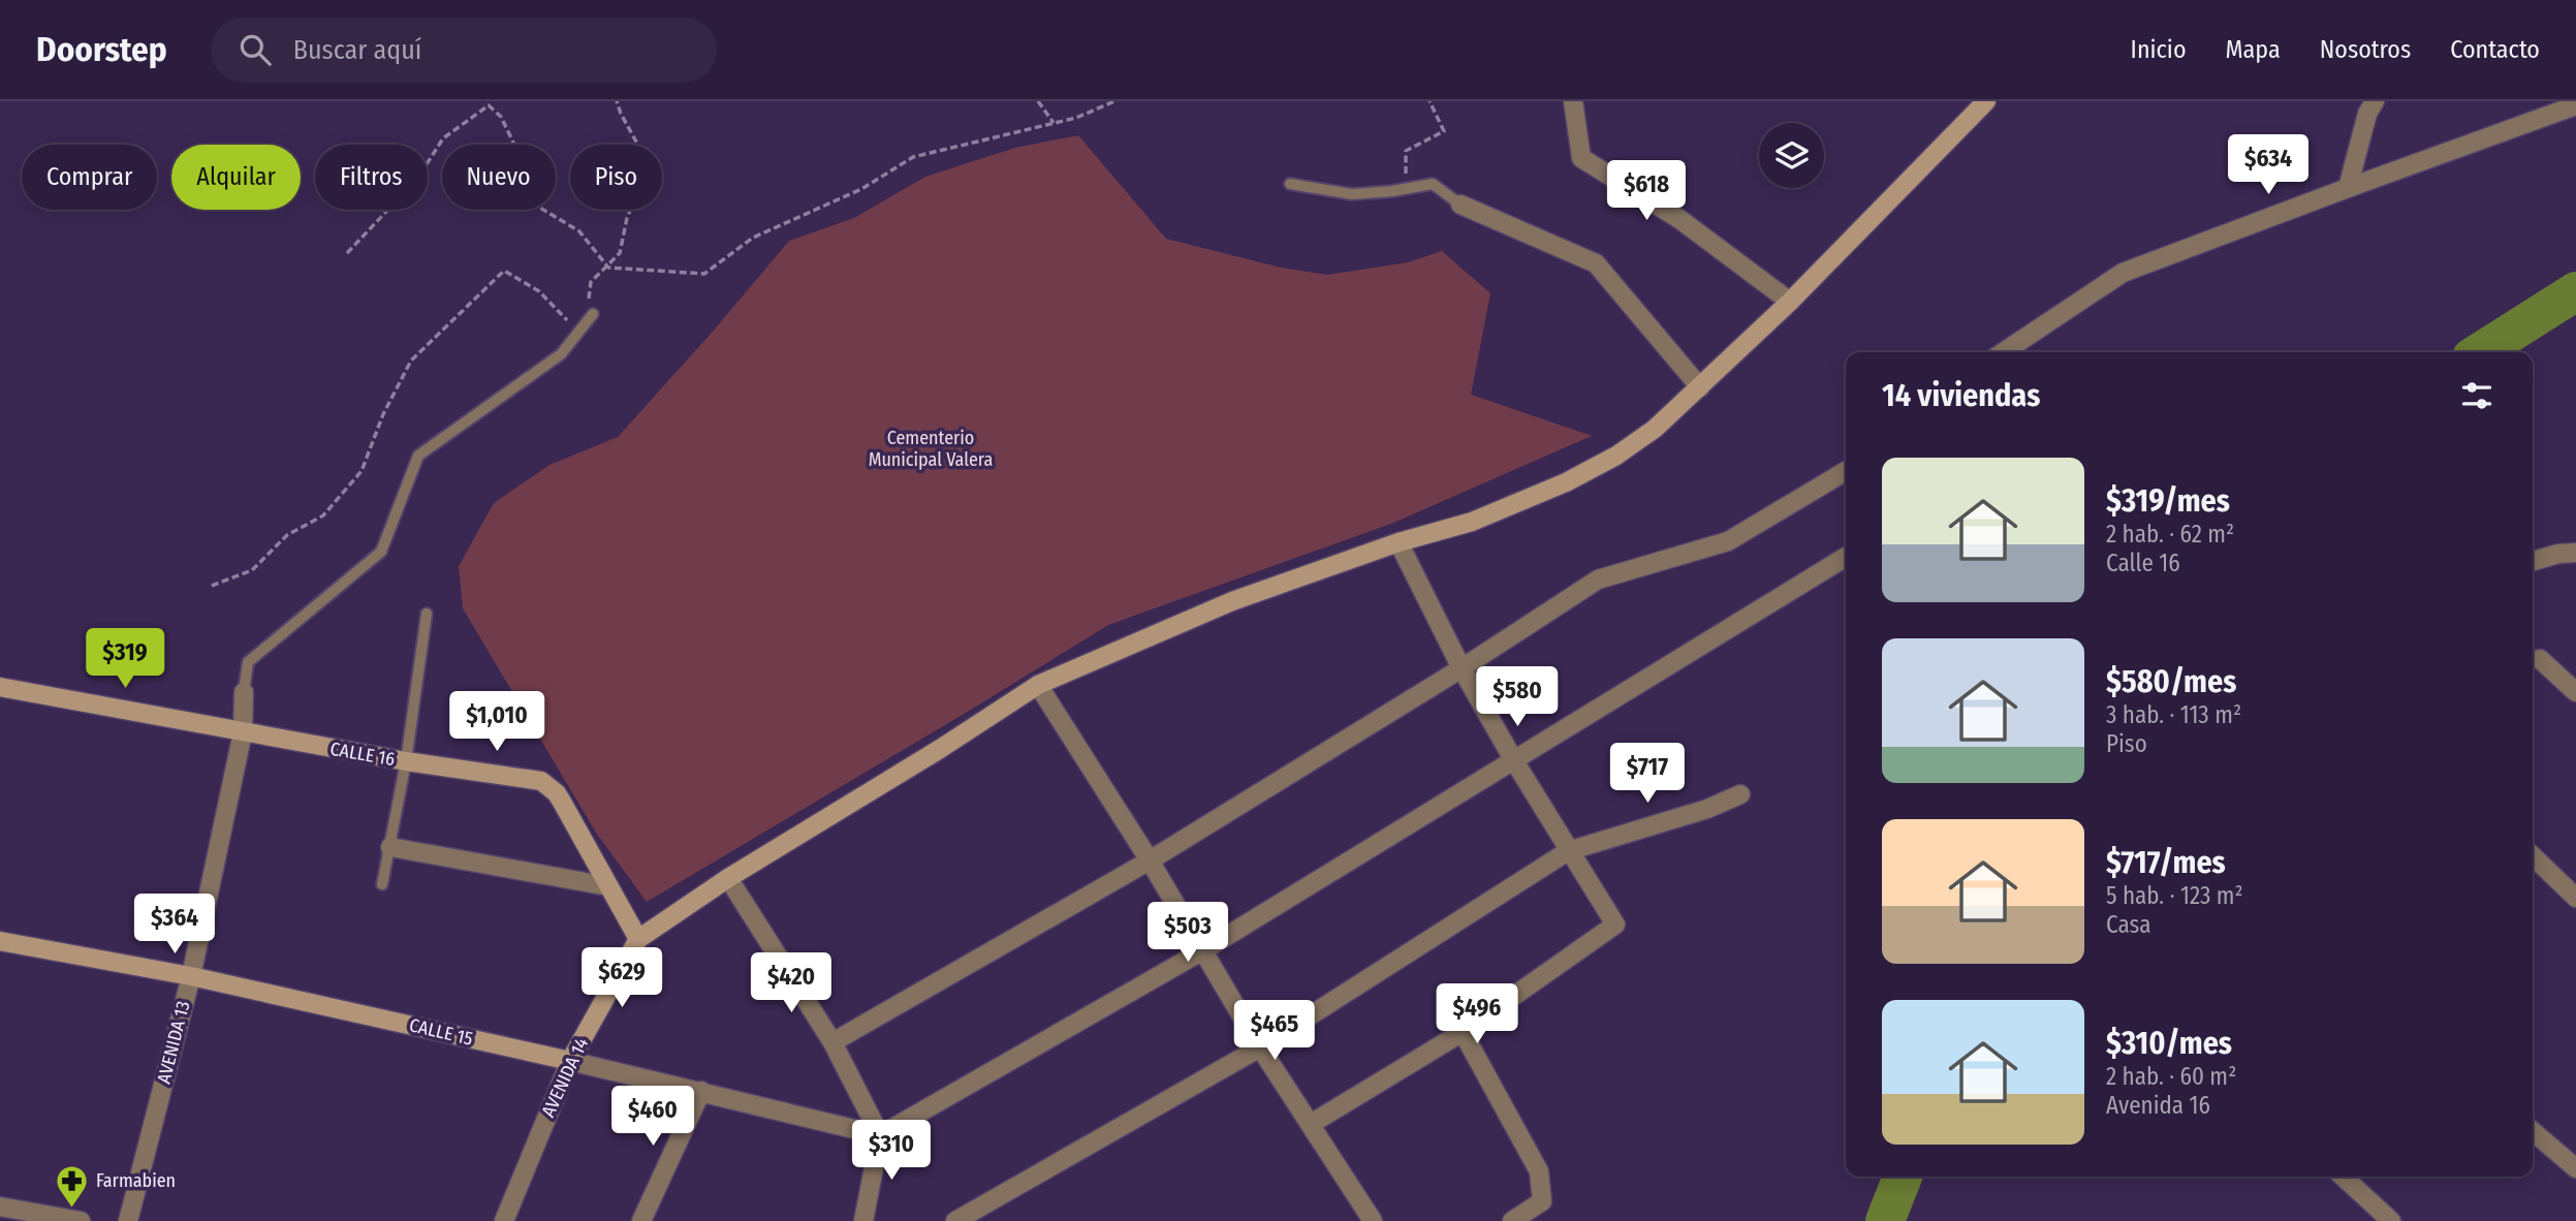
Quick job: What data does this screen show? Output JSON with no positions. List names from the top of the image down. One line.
{"streets":{"main road":["CALLE 16","CALLE 15","AVENIDA 14"],"street":["AVENIDA 13"]},"crossings":[["CALLE 16","AVENIDA 13"],["CALLE 16","AVENIDA 14"],["CALLE 15","AVENIDA 13"],["CALLE 15","AVENIDA 14"]],"parks":["Cementerio Municipal Valera"],"places":{"pharmacy":["Farmabien"]},"page":{"header":"Doorstep","search":"Buscar aquí","nav":["Inicio","Mapa","Nosotros","Contacto"],"price":["$634","$618","$319","$580","$1,010","$717","$364","$503","$629","$420","$496","$465","$460","$310"],"chip":["Comprar","Alquilar","Filtros","Nuevo","Piso"],"heading":"14 viviendas","list":[{"name":"$319/mes","note":"2 hab. · 62 m² · Calle 16"},{"name":"$580/mes","note":"3 hab. · 113 m² · Piso"},{"name":"$717/mes","note":"5 hab. · 123 m² · Casa"},{"name":"$310/mes","note":"2 hab. · 60 m² · Avenida 16"}]}}
